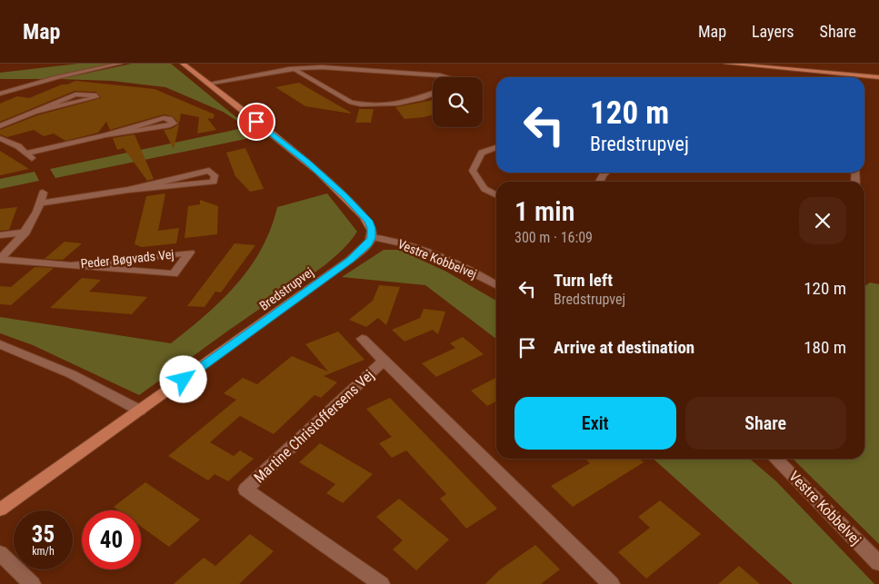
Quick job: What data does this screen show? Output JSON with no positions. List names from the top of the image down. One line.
{"streets":{"street":["Peder Bøgvads Vej","Vestre Kobbelvej","Bredstrupvej","Martine Christoffersens Vej"]},"crossings":[["Vestre Kobbelvej","Bredstrupvej"]],"page":{"header":"Map","nav":["Map","Layers","Share"],"turn":["120 m","Bredstrupvej"],"heading":["1 min","300 m · 16:09"],"list":[{"name":"Turn left","note":"Bredstrupvej","value":"120 m"},{"name":"Arrive at destination","value":"180 m"}],"buttons":["Exit","Share"],"speed":"35 km/h","limit":"40"}}
